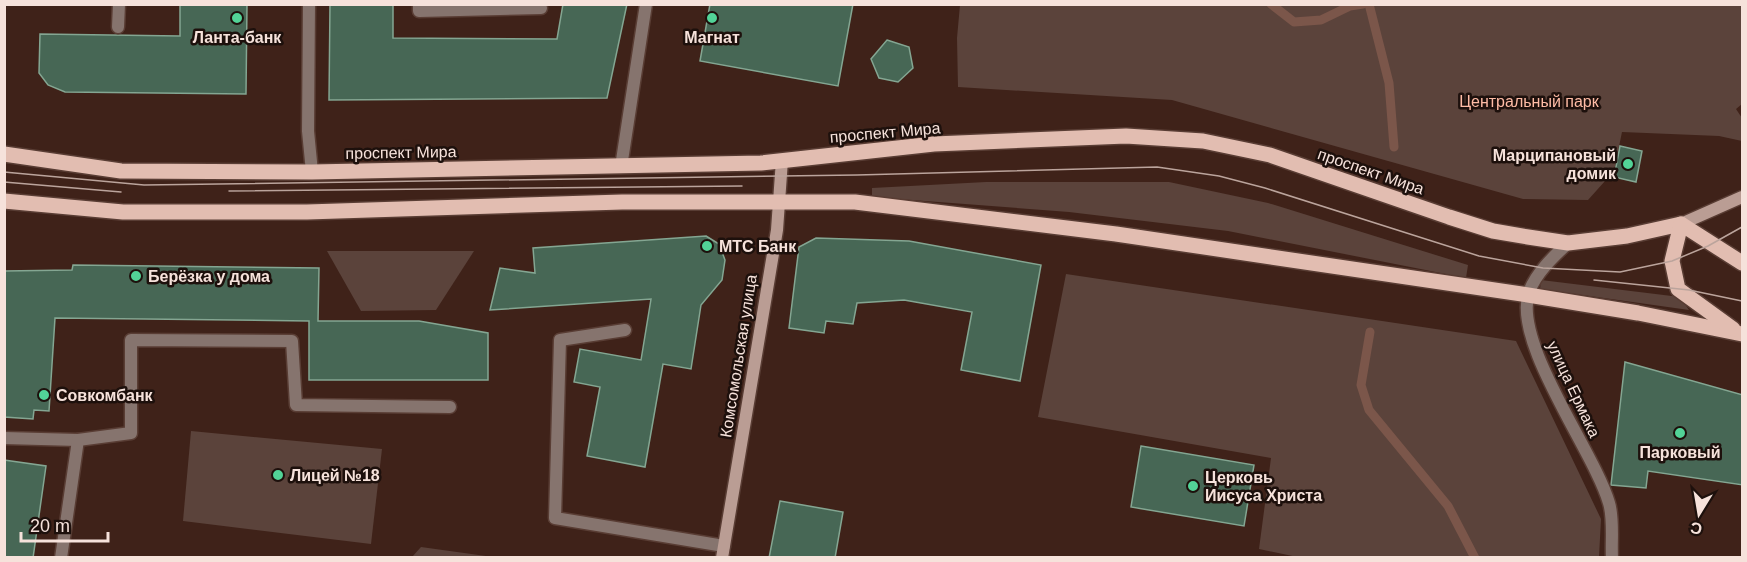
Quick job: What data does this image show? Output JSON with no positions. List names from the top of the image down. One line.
{"streets":{"main road":["проспект Мира","Комсомольская улица"],"street":["улица Ермака"]},"crossings":[["проспект Мира","Комсомольская улица"]],"parks":["Центральный парк"],"places":["Ланта-банк","Магнат","Марципановый домик","МТС Банк","Берёзка у дома","Совкомбанк","Парковый","Лицей №18","Церковь Иисуса Христа"],"scale_bar":"20 m","north":"bottom"}
